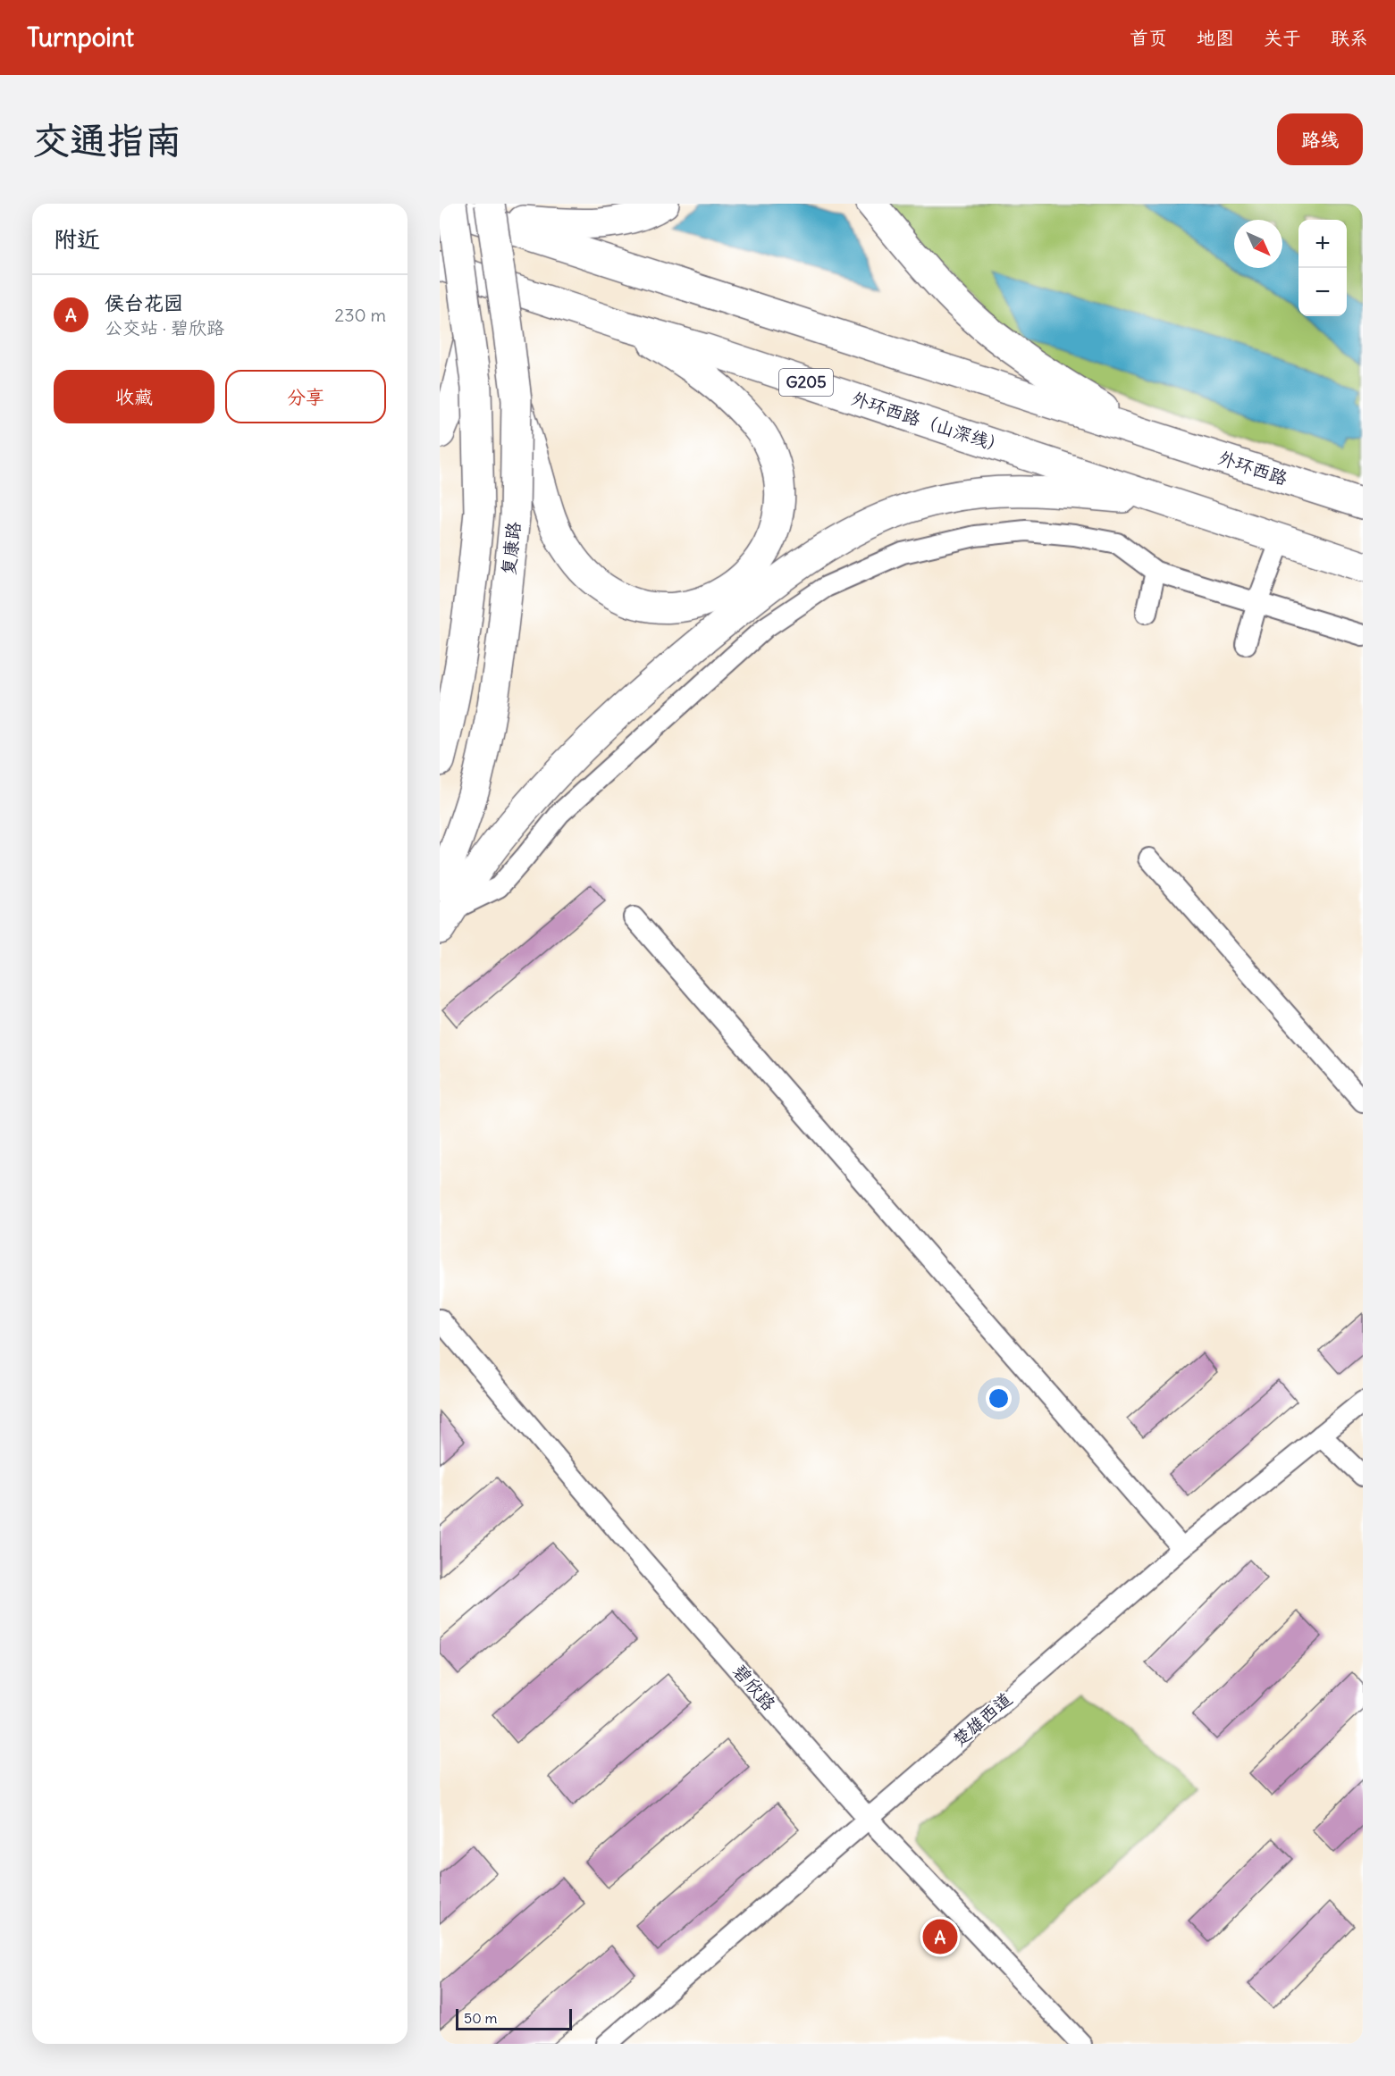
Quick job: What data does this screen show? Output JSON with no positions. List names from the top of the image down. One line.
{"streets":{"highway":["G205","外环西路（山深线）","外环西路","复康路"],"street":["碧欣路","楚雄西道"]},"crossings":[["碧欣路","楚雄西道"]],"scale_bar":"50 m","north":"bottom right","page":{"header":"Turnpoint","nav":["首页","地图","关于","联系"],"buttons":["路线",["收藏","分享"]],"title":"交通指南","heading":"附近","map_buttons":["+","−"],"list":[{"mark":"A","name":"侯台花园","note":"公交站 · 碧欣路","value":"230 m"}],"pins":"A","scale":"50 m"}}
